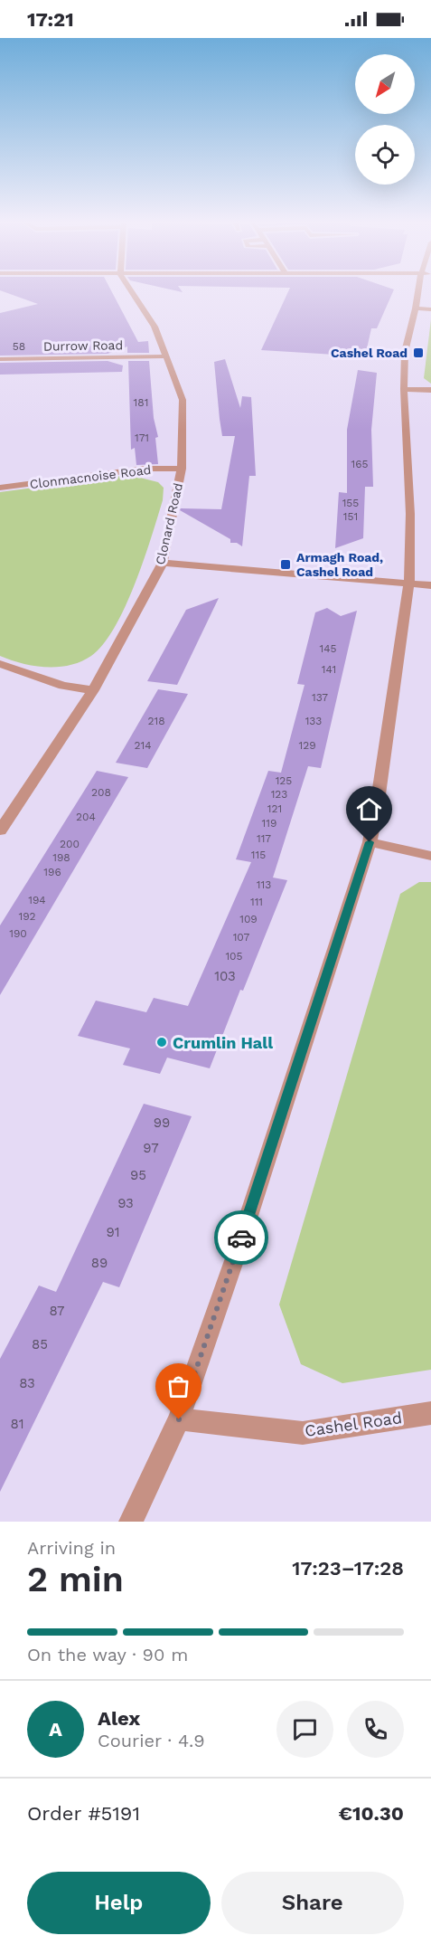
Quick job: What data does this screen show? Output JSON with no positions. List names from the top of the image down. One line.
{"streets":{"street":["Durrow Road","Clonmacnoise Road","Clonard Road","Cashel Road"]},"crossings":[["Durrow Road","Clonard Road"],["Clonmacnoise Road","Clonard Road"]],"places":{"transit":["Cashel Road","Armagh Road, Cashel Road"],"other":["Crumlin Hall"]},"house_numbers":["58","181","171","165","155","151","145","141","137","218","133","214","129","125","208","123","121","204","119","117","200","115","198","196","113","194","111","192","109","190","107","105","103","99","97","95","93","91","89","87","85","83","81"],"north":"bottom left","page":{"status":"17:21","heading":["2 min","Arriving in","17:23–17:28"],"panel":["Alex","Courier · 4.9","Order #5191","€10.30"],"bar":"On the way · 90 m","round":"A","buttons":["Help","Share"]}}
